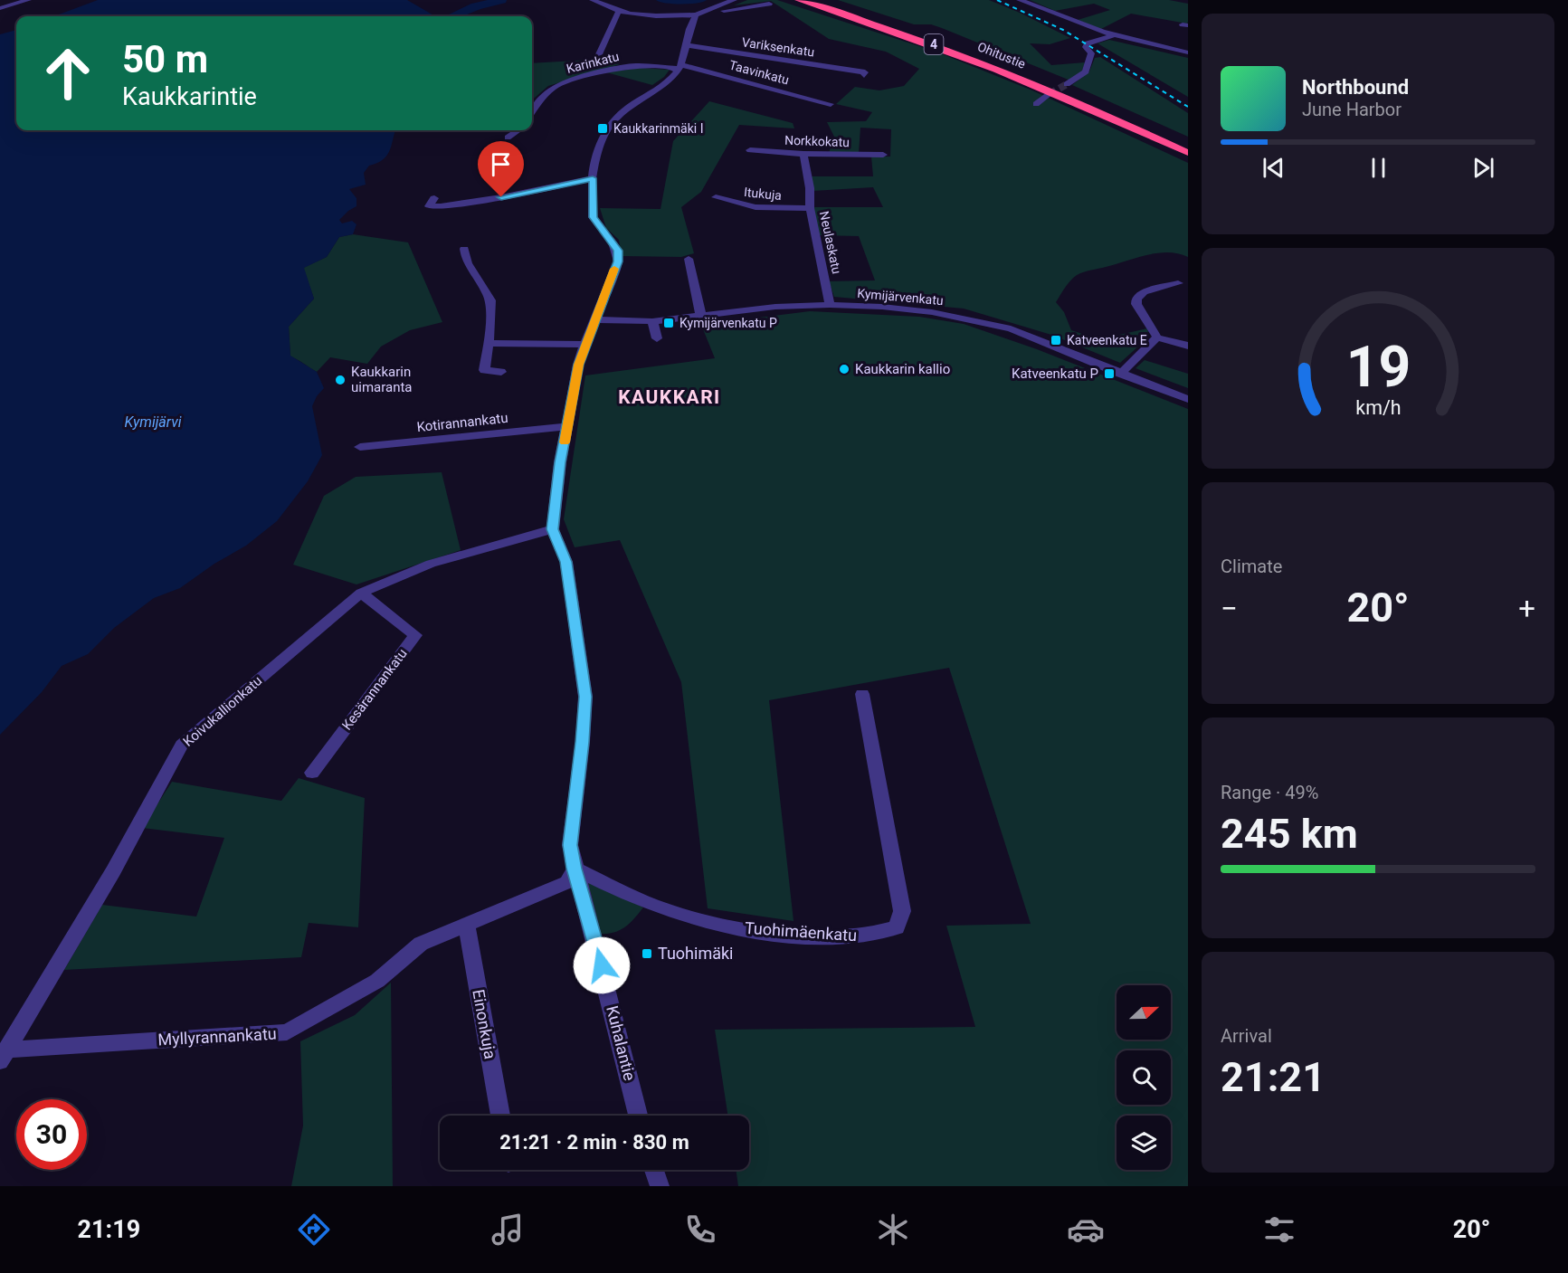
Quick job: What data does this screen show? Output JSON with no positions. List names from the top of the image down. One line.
{"streets":{"highway":["4","Ohitustie"],"street":["Variksenkatu","Karinkatu","Taavinkatu","Norkkokatu","Itukuja","Neulaskatu","Kymijärvenkatu","Kotirannankatu","Kesärannankatu","Koivukallionkatu","Tuohimäenkatu","Einonkuja","Myllyrannankatu","Kuhalantie"]},"crossings":[["Karinkatu","Taavinkatu"],["Norkkokatu","Neulaskatu"],["Itukuja","Neulaskatu"],["Neulaskatu","Kymijärvenkatu"],["Kesärannankatu","Koivukallionkatu"],["Koivukallionkatu","Myllyrannankatu"],["Koivukallionkatu","Kuhalantie"],["Tuohimäenkatu","Myllyrannankatu"],["Tuohimäenkatu","Kuhalantie"],["Einonkuja","Myllyrannankatu"],["Myllyrannankatu","Kuhalantie"]],"districts":["KAUKKARI"],"water":["Kymijärvi"],"places":{"transit":["Kaukkarinmäki I","Kymijärvenkatu P","Katveenkatu E","Katveenkatu P","Tuohimäki"],"other":["Kaukkarin kallio","Kaukkarin uimaranta"]},"north":"right","page":{"turn":["50 m","Kaukkarintie"],"song":["Northbound","June Harbor"],"tile":["Climate",["Range · 49%","245 km"],["Arrival","21:21"]],"heat":["−","20°","+"],"limit":"30","trip":"21:21 · 2 min · 830 m","tabs":["21:19","20°"],"gauge":["19","km/h"]}}
